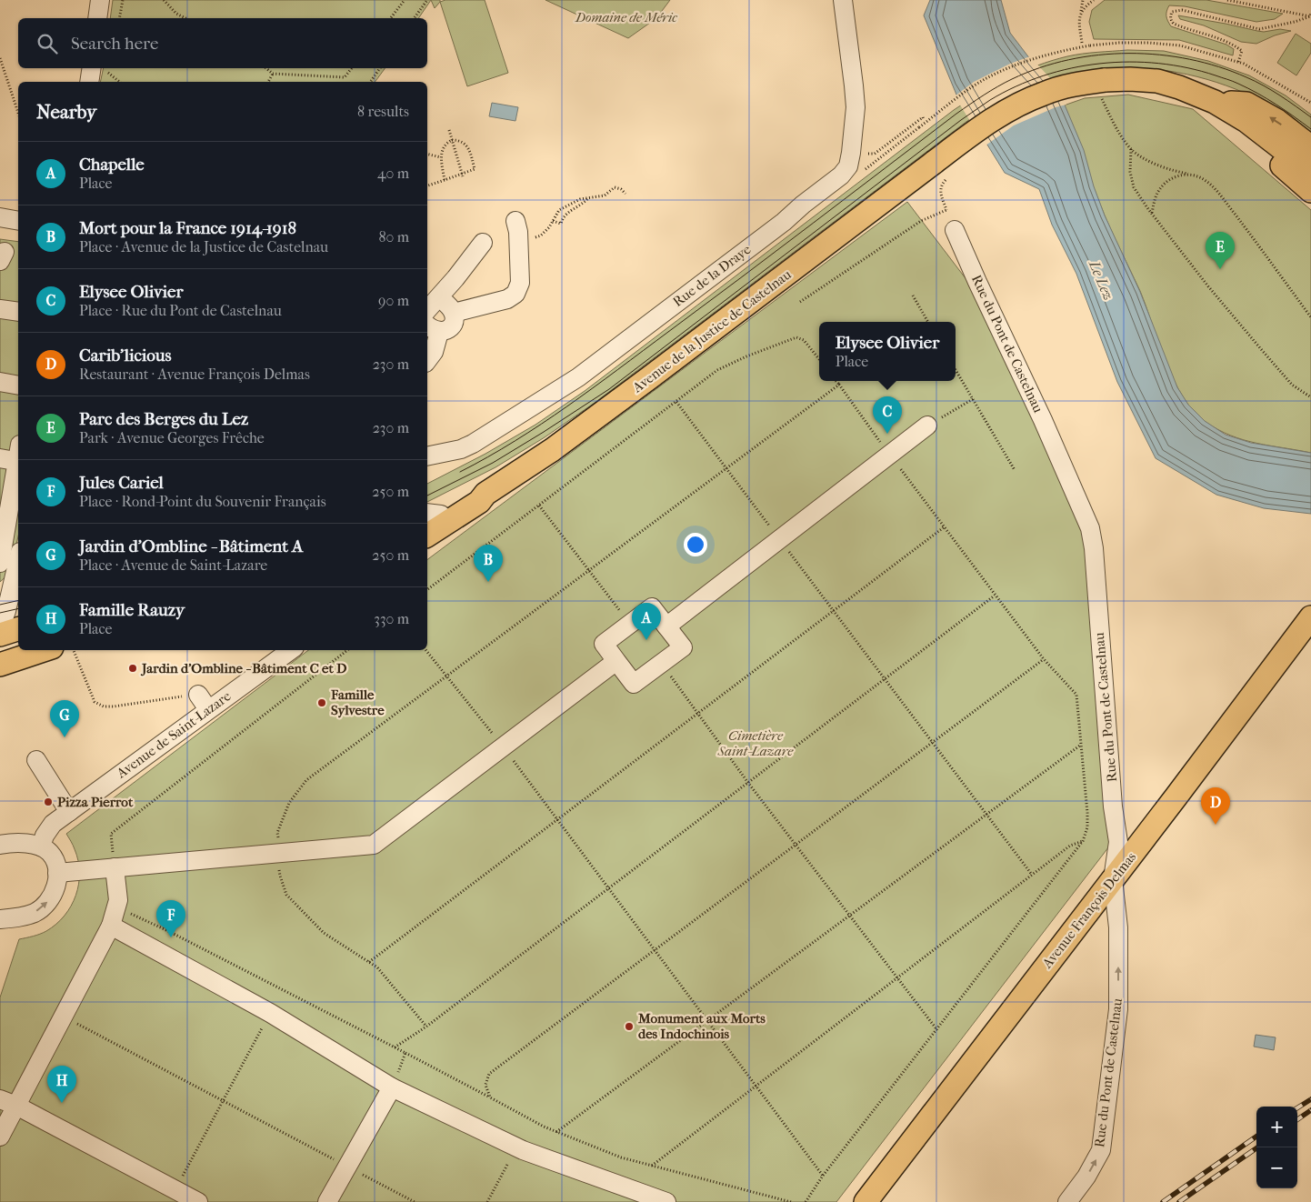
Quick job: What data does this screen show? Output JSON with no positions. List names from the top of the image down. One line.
{"streets":{"main road":["Avenue de la Justice de Castelnau","Avenue François Delmas"],"street":["Rue de la Draye","Rue du Pont de Castelnau","Avenue de Saint-Lazare"]},"crossings":[["Rue du Pont de Castelnau","Avenue François Delmas"]],"water":["Le Lez"],"parks":["Domaine de Méric","Cimetière Saint-Lazare"],"places":["Jardin d'Ombline - Bâtiment C et D","Famille Sylvestre","Pizza Pierrot","Monument aux Morts des Indochinois"],"page":{"search":"Search here","heading":["Nearby","8 results"],"list":[{"mark":"A","name":"Chapelle","note":"Place","value":"40 m"},{"mark":"B","name":"Mort pour la France 1914-1918","note":"Place · Avenue de la Justice de Castelnau","value":"80 m"},{"mark":"C","name":"Elysee Olivier","note":"Place · Rue du Pont de Castelnau","value":"90 m"},{"mark":"D","name":"Carib'licious","note":"Restaurant · Avenue François Delmas","value":"230 m"},{"mark":"E","name":"Parc des Berges du Lez","note":"Park · Avenue Georges Frêche","value":"230 m"},{"mark":"F","name":"Jules Cariel","note":"Place · Rond-Point du Souvenir Français","value":"250 m"},{"mark":"G","name":"Jardin d'Ombline - Bâtiment A","note":"Place · Avenue de Saint-Lazare","value":"250 m"},{"mark":"H","name":"Famille Rauzy","note":"Place","value":"330 m"}],"pins":["E","C","B","A","G","D","F","H"],"popup":["Elysee Olivier","Place"],"map_buttons":["+","−"]}}
